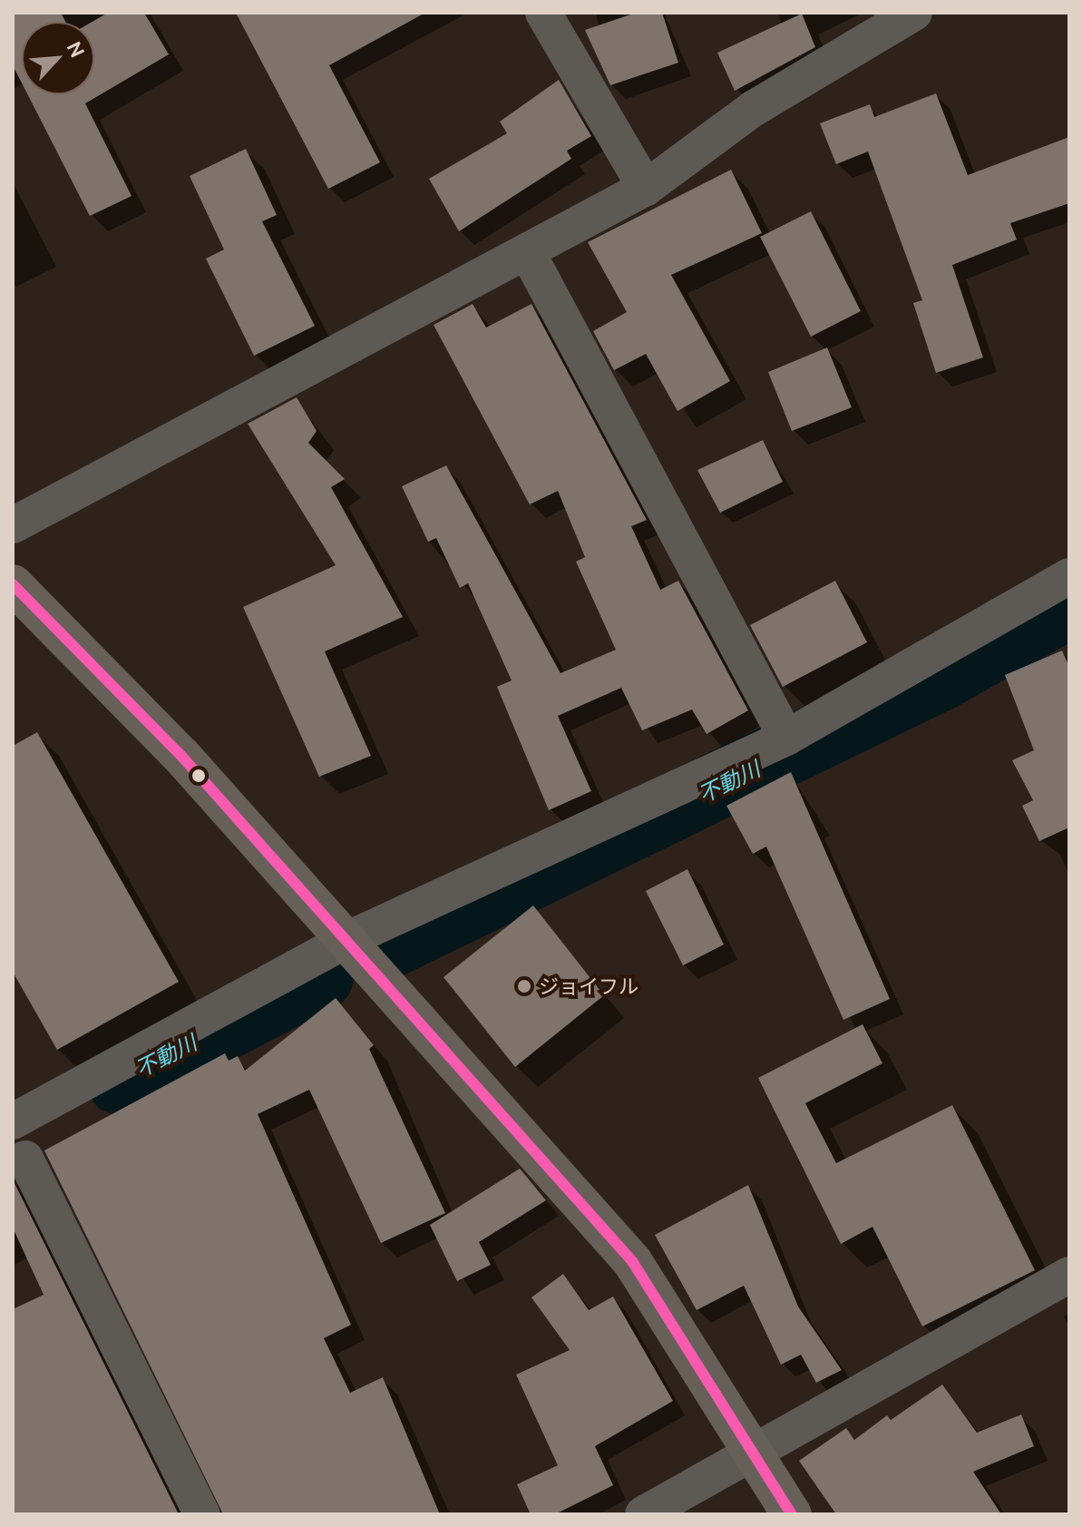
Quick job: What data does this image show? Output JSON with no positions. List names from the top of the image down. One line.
{"water":["不動川"],"places":["ジョイフル"],"north":"top right"}
